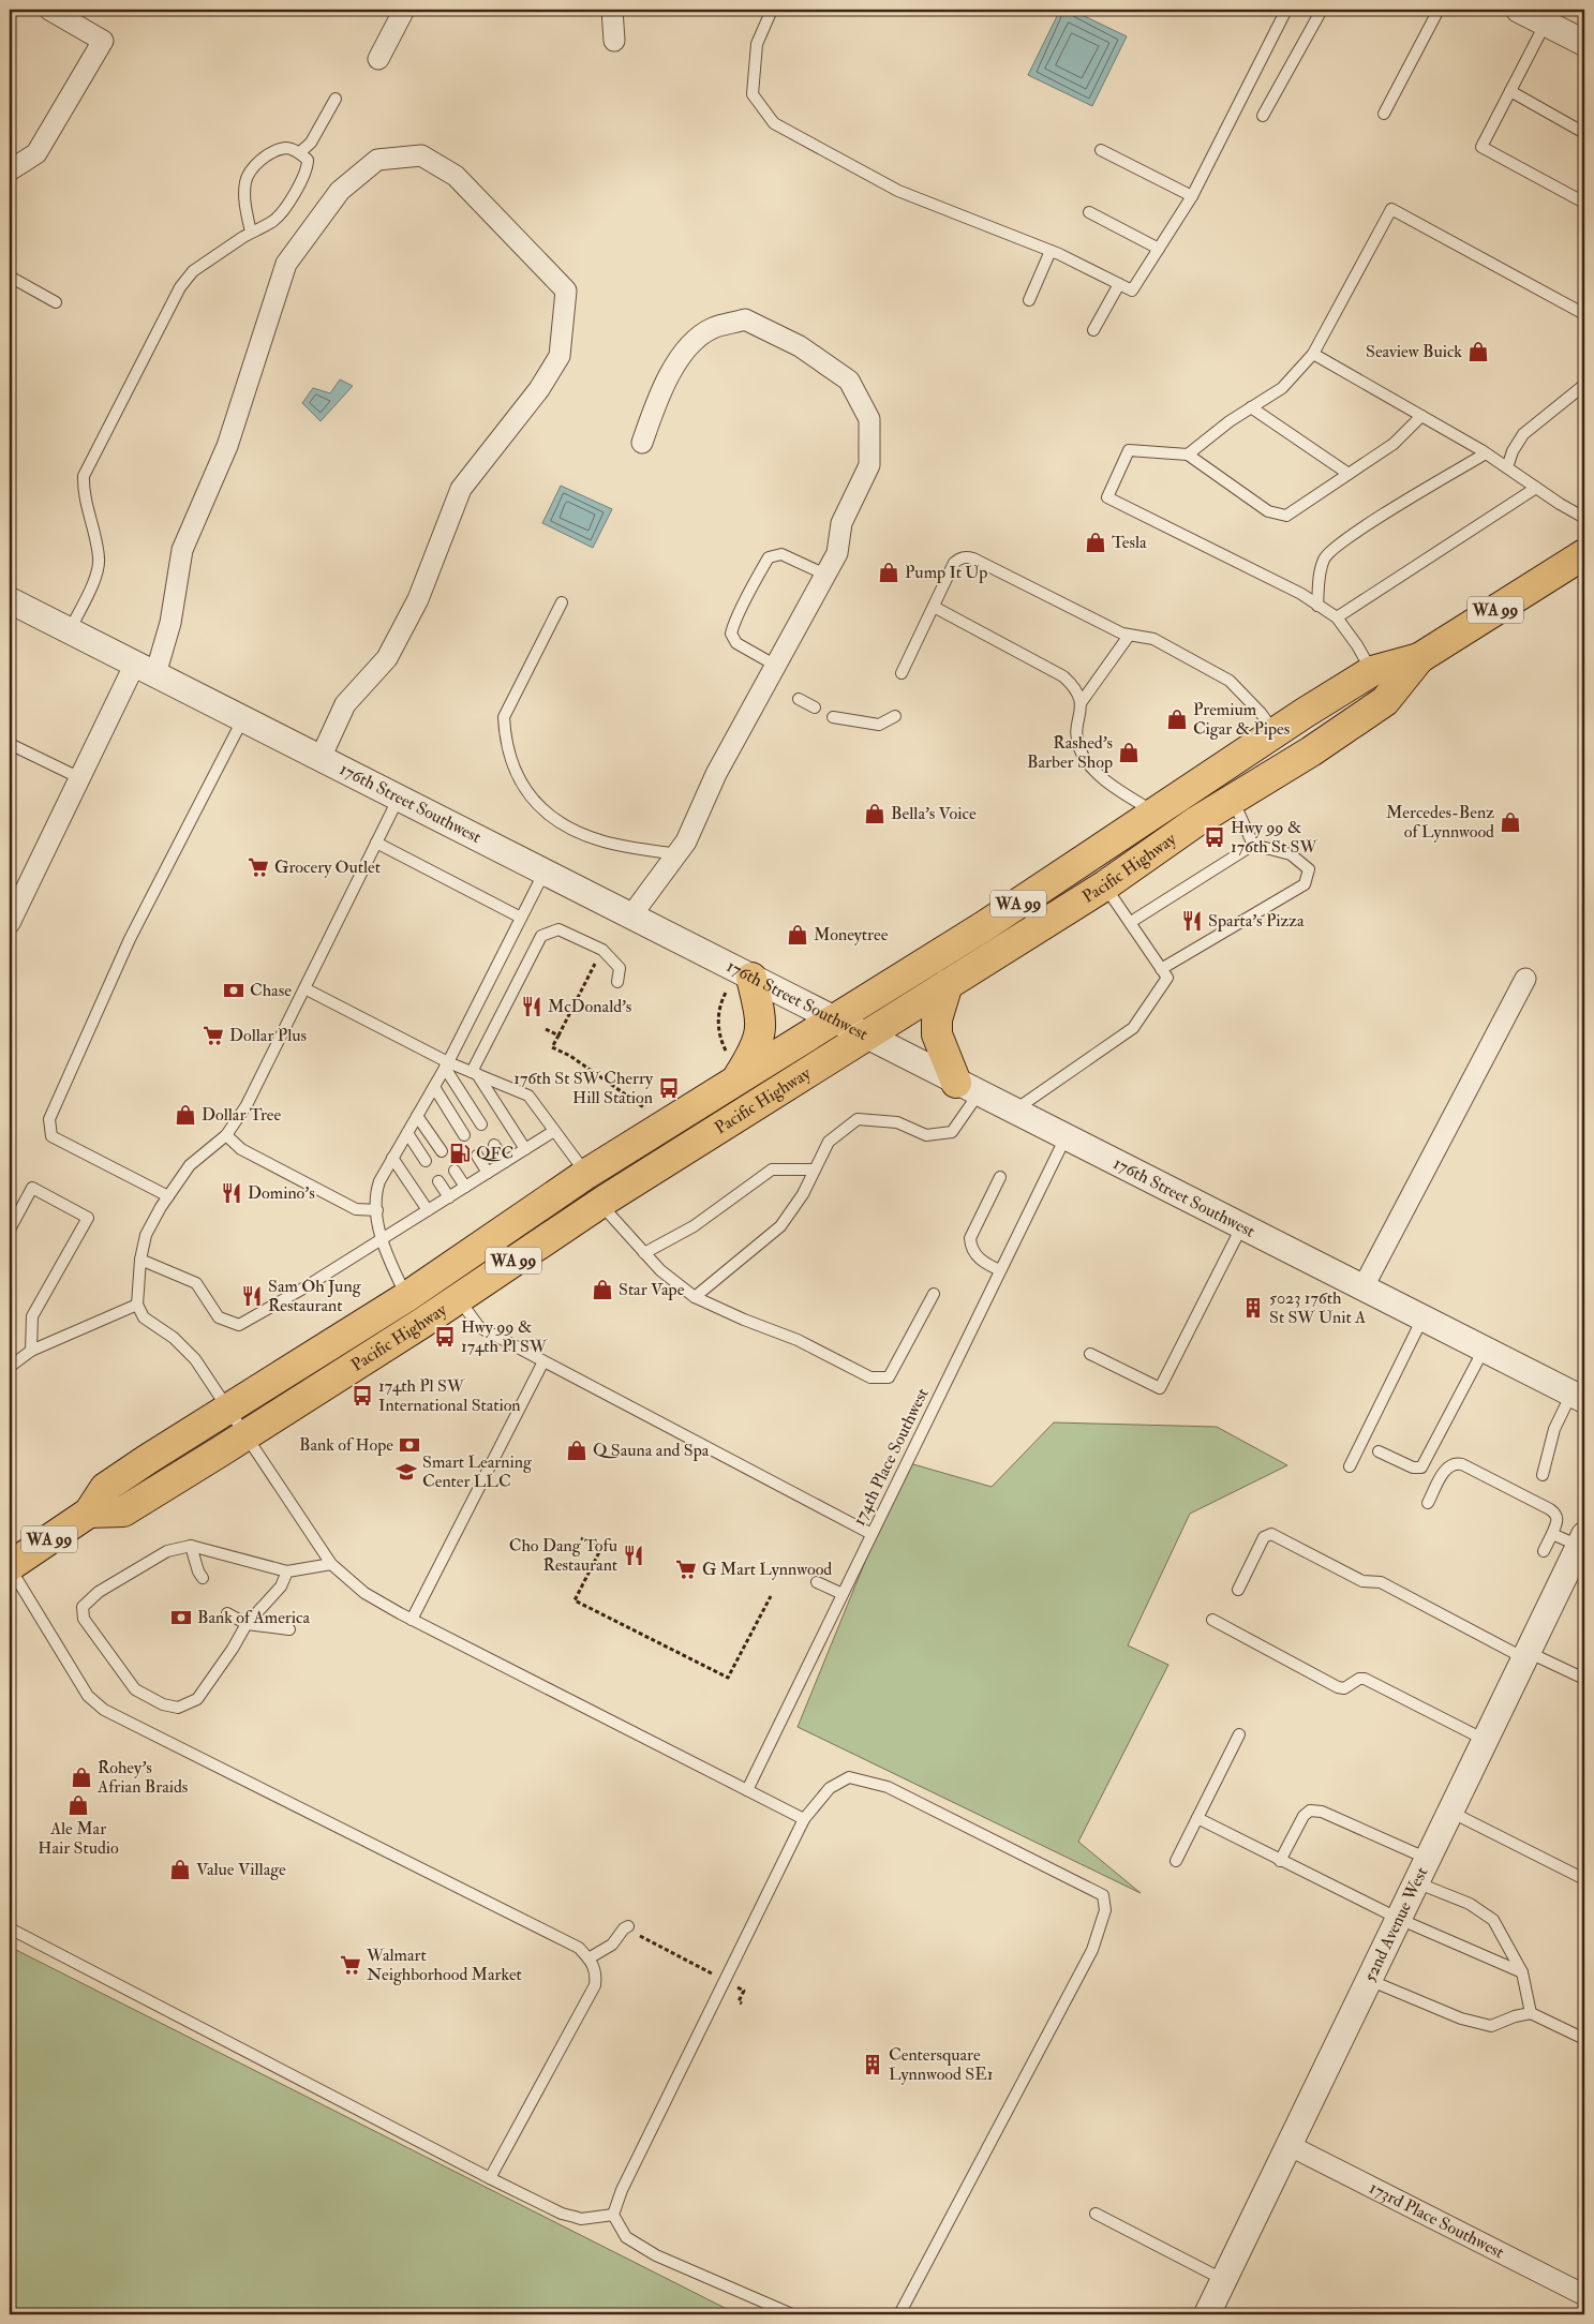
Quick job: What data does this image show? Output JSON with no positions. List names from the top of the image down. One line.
{"streets":{"highway":["WA 99","Pacific Highway"],"street":["176th Street Southwest","52nd Avenue West","173rd Place Southwest"],"lane":["174th Place Southwest"]},"crossings":[["176th Street Southwest","Pacific Highway"],["176th Street Southwest","174th Place Southwest"],["52nd Avenue West","173rd Place Southwest"]],"places":{"shop":["Seaview Buick","Tesla","Pump It Up","Premium Cigar & Pipes","Rashed's Barber Shop","Bella's Voice","Mercedes-Benz of Lynnwood","Moneytree","Dollar Tree","Star Vape","Q Sauna and Spa","Rohey's Afrian Braids","Ale Mar Hair Studio","Value Village"],"bus stop":["Hwy 99 & 176th St SW","176th St SW Cherry Hill Station","Hwy 99 & 174th Pl SW","174th Pl SW International Station"],"supermarket":["Grocery Outlet","Dollar Plus","G Mart Lynnwood","Walmart Neighborhood Market"],"restaurant":["Sparta's Pizza","McDonald's","Domino's","Sam Oh Jung Restaurant","Cho Dang Tofu Restaurant"],"bank":["Chase","Bank of Hope","Bank of America"],"fuel station":["QFC"],"building":["5023 176th St SW Unit A","Centersquare Lynnwood SE1"],"school or university":["Smart Learning Center LLC"]}}
